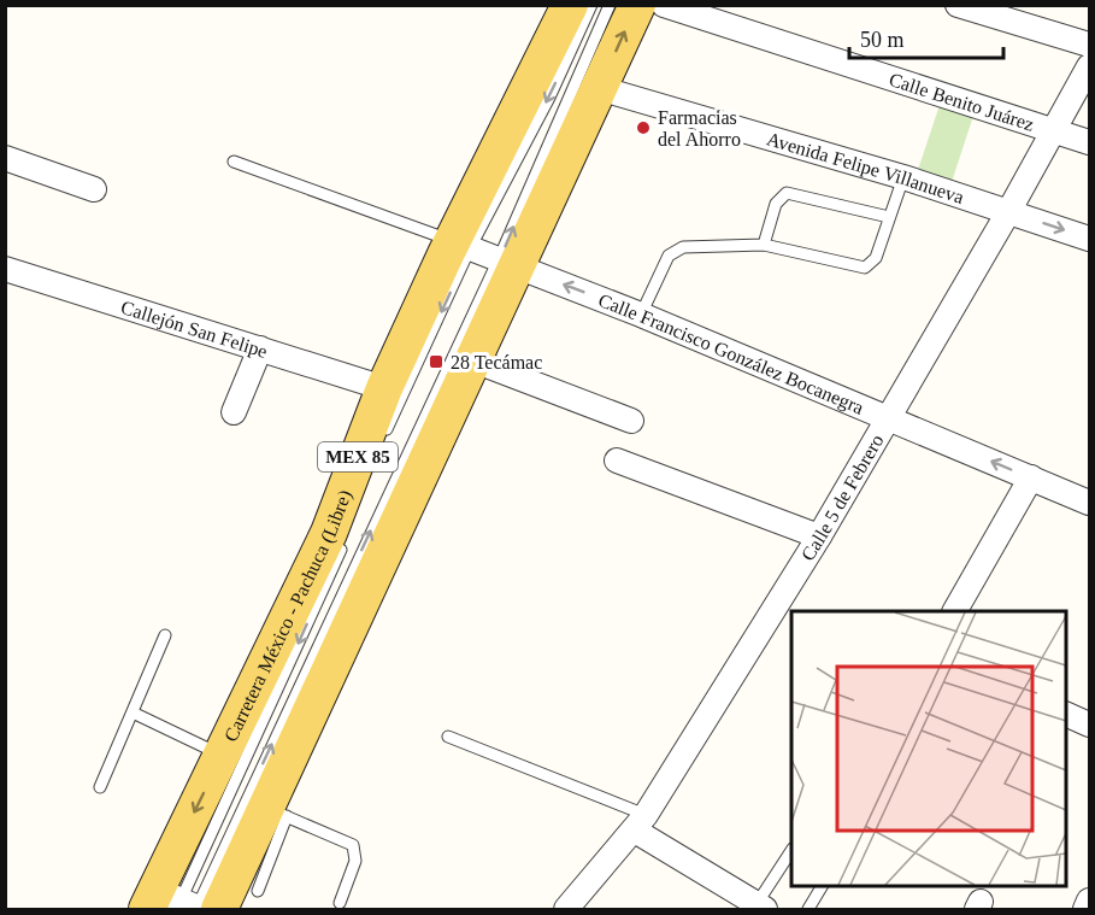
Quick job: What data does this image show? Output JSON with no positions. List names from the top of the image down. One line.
{"streets":{"main road":["MEX 85","Carretera México - Pachuca (Libre)"],"street":["Calle Benito Juárez","Avenida Felipe Villanueva","Callejón San Felipe","Calle Francisco González Bocanegra","Calle 5 de Febrero"]},"crossings":[["Calle Benito Juárez","Calle 5 de Febrero"],["Avenida Felipe Villanueva","MEX 85"],["Avenida Felipe Villanueva","Calle 5 de Febrero"],["Callejón San Felipe","Carretera México - Pachuca (Libre)"],["Calle Francisco González Bocanegra","MEX 85"],["Calle Francisco González Bocanegra","Calle 5 de Febrero"],["Calle Francisco González Bocanegra","Carretera México - Pachuca (Libre)"],["MEX 85","Carretera México - Pachuca (Libre)"]],"places":{"other":["Farmacias del Ahorro"],"transit":["28 Tecámac"]},"scale_bar":"50 m"}
